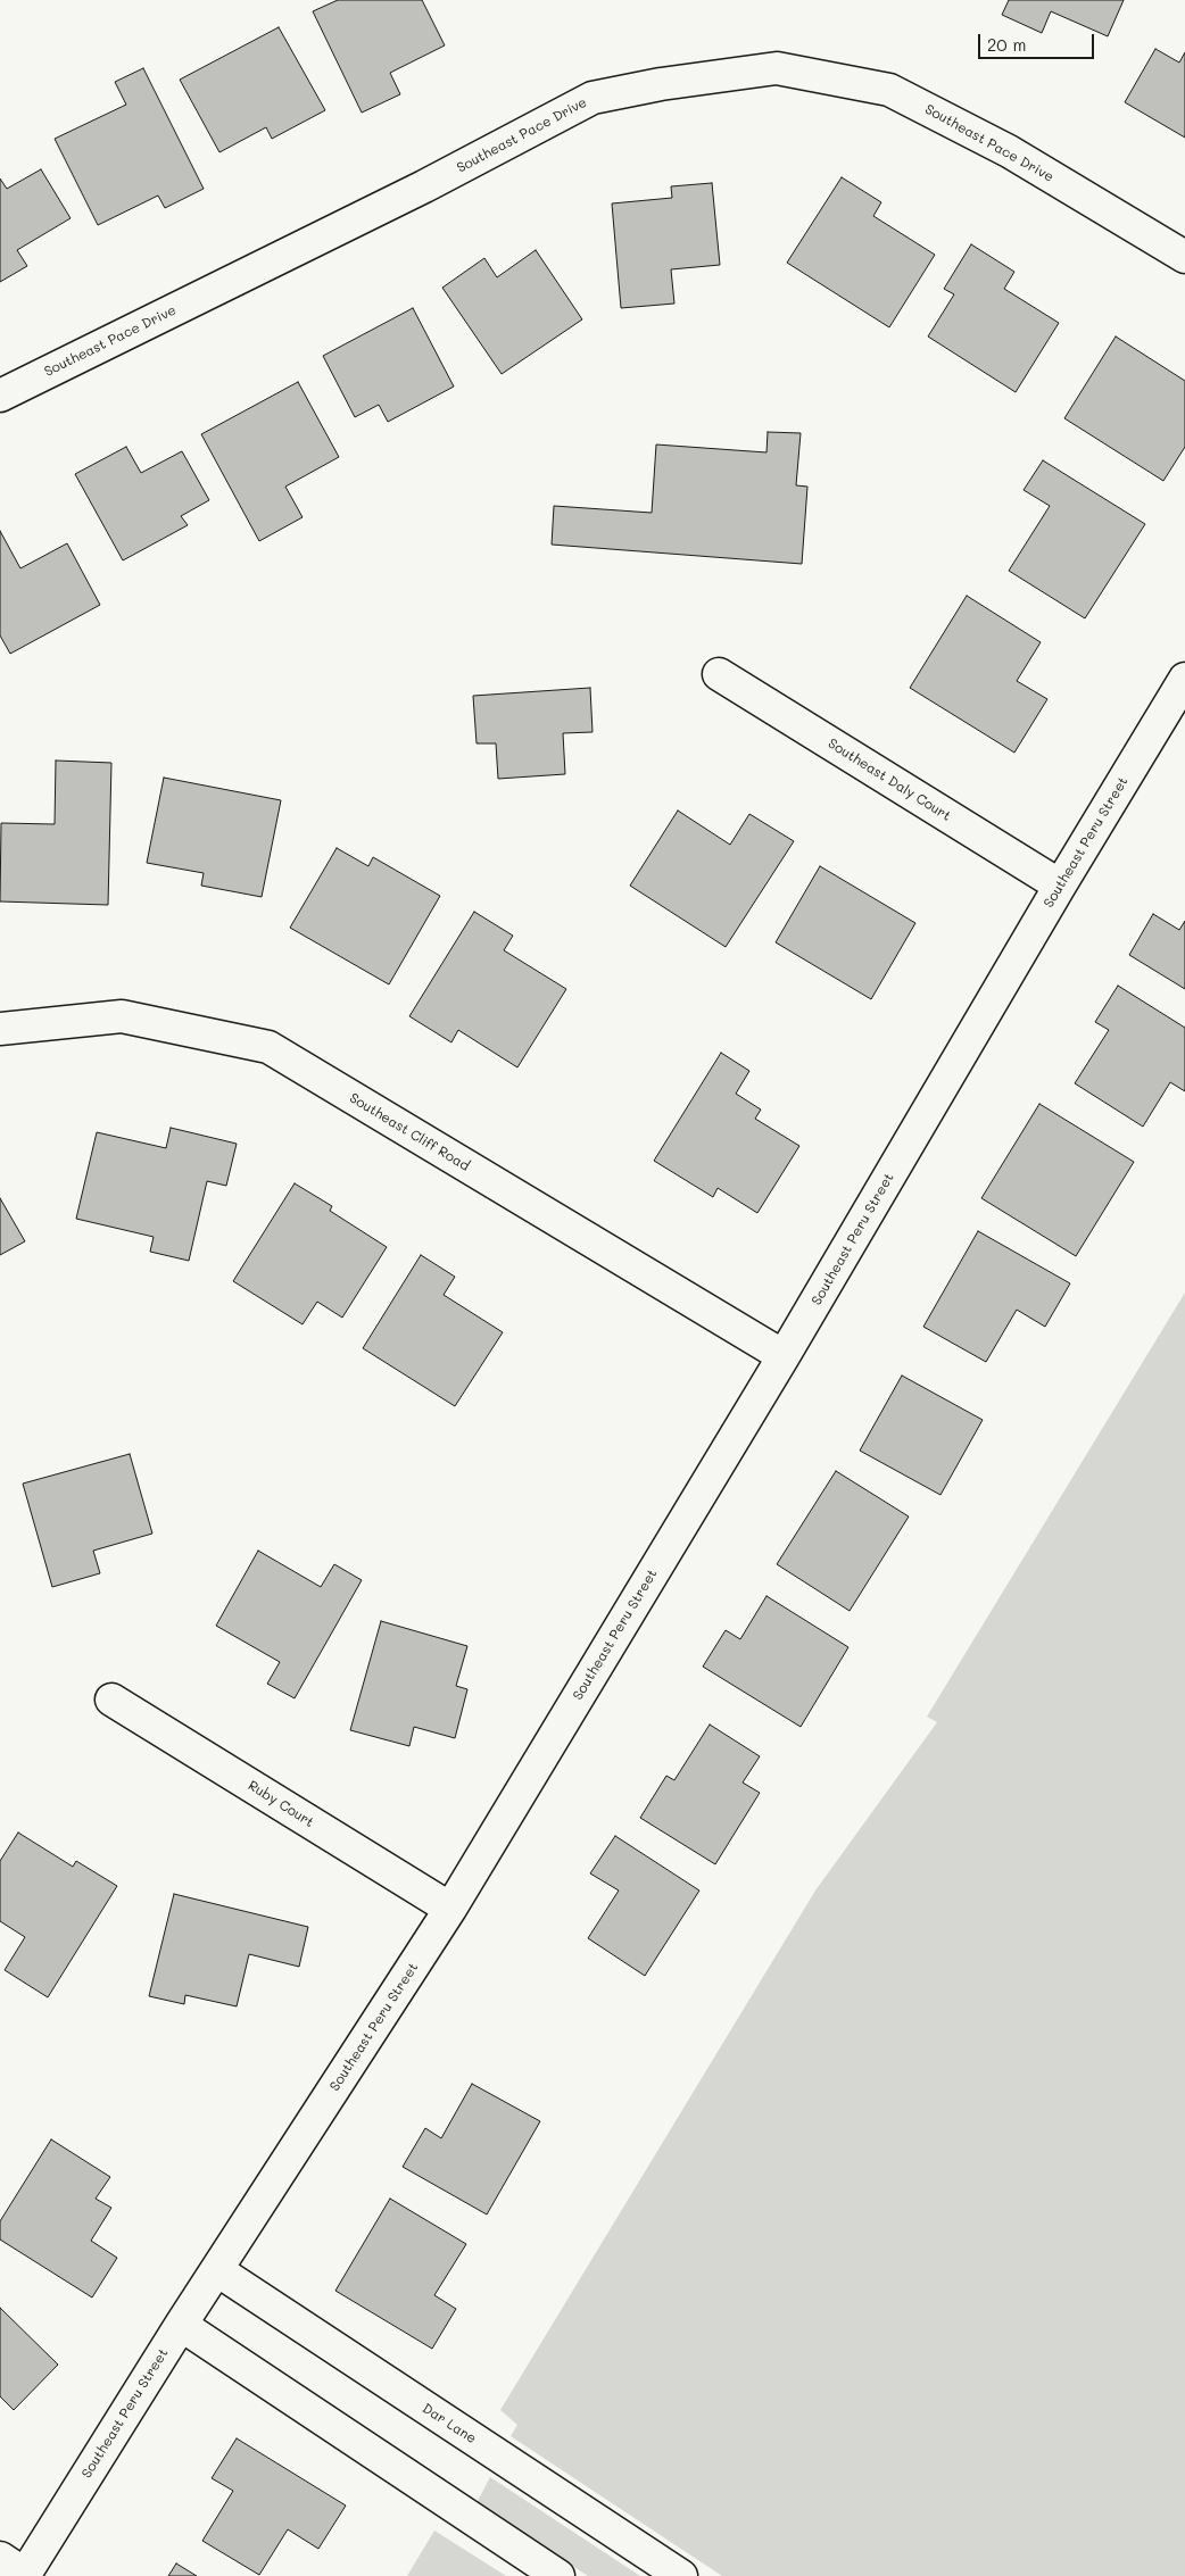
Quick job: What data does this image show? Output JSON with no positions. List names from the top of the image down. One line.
{"streets":{"street":["Southeast Pace Drive","Southeast Daly Court","Southeast Peru Street","Southeast Cliff Road","Ruby Court","Dar Lane"]},"crossings":[["Southeast Daly Court","Southeast Peru Street"],["Southeast Peru Street","Southeast Cliff Road"],["Southeast Peru Street","Ruby Court"],["Southeast Peru Street","Dar Lane"]],"scale_bar":"20 m"}
